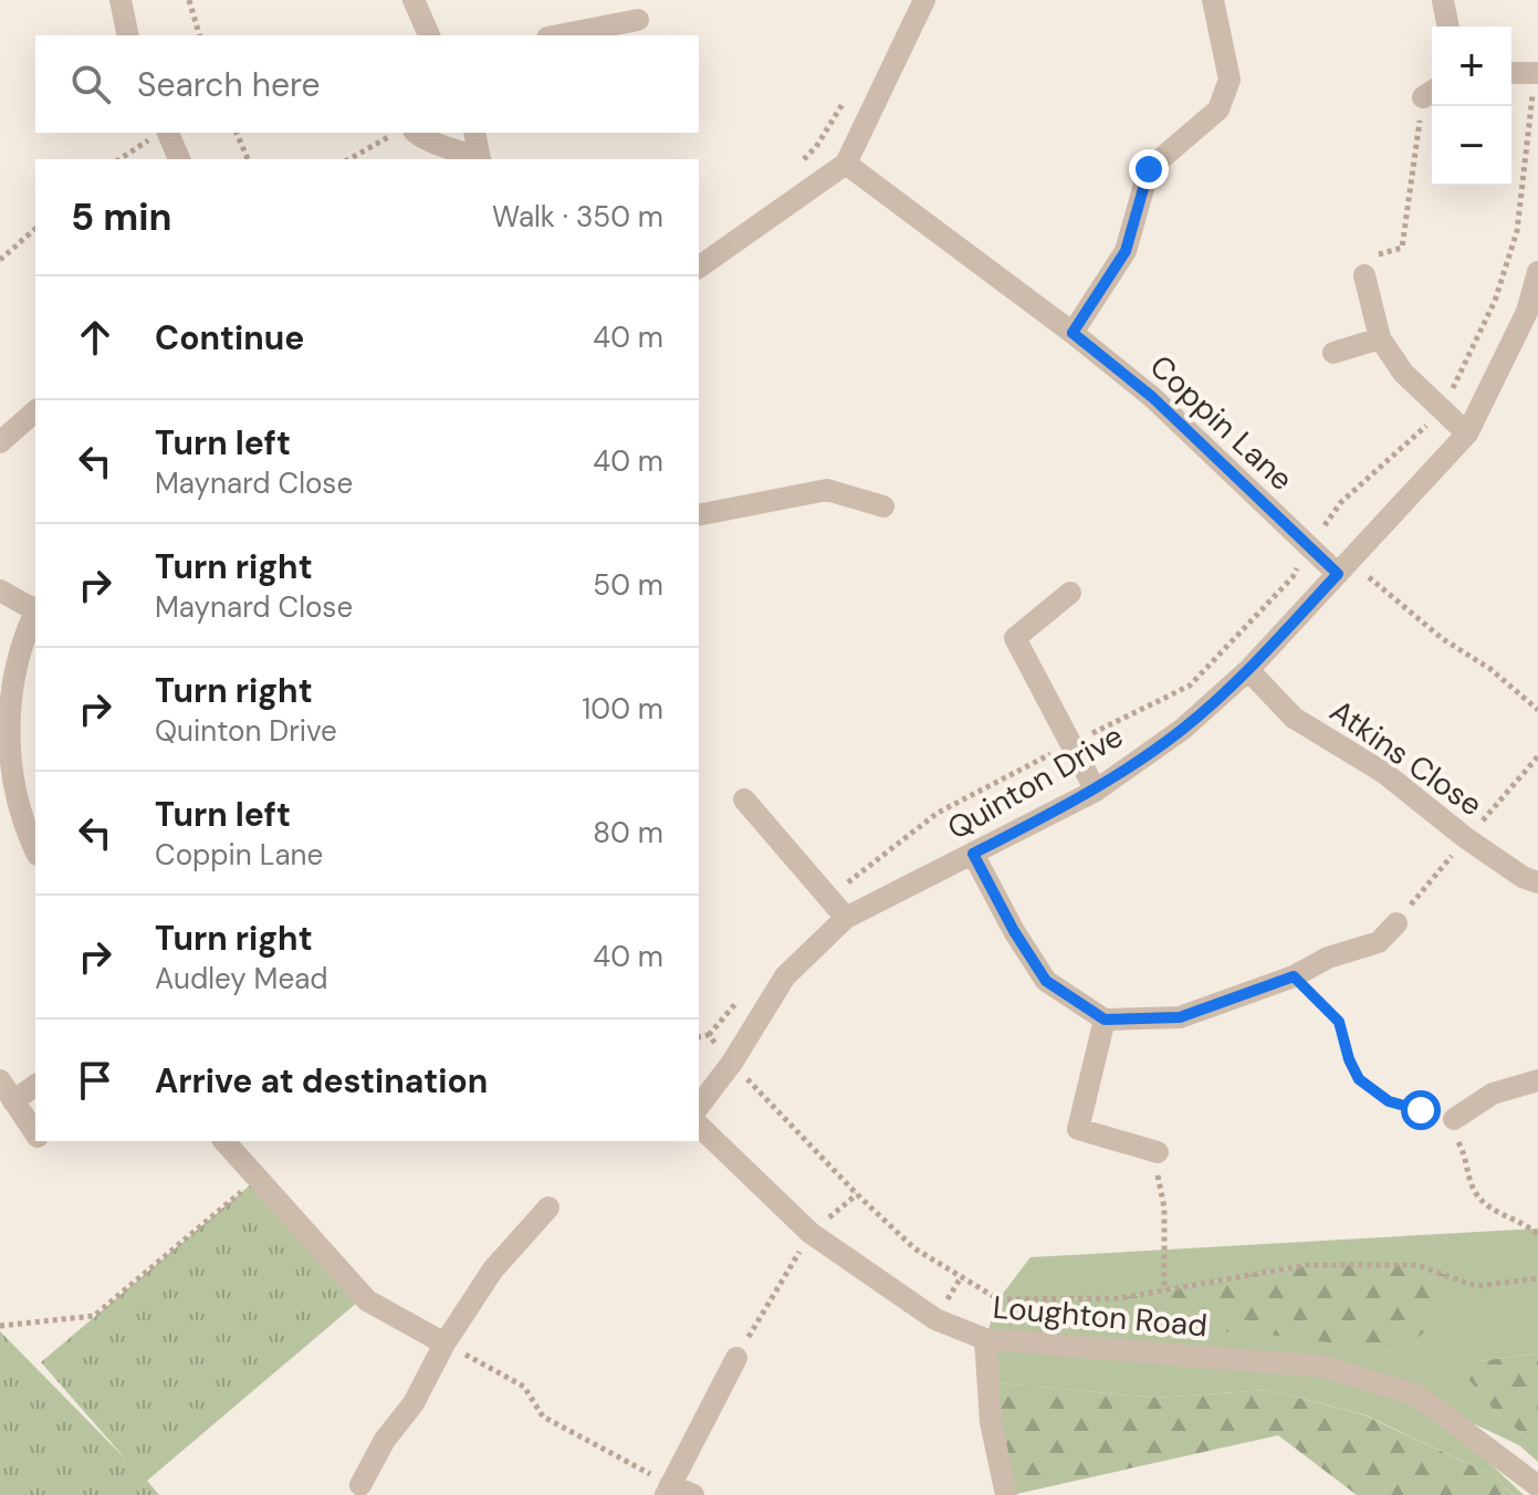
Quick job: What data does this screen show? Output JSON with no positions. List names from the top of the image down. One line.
{"streets":{"street":["Coppin Lane","Atkins Close","Quinton Drive","Loughton Road"]},"crossings":[["Coppin Lane","Quinton Drive"],["Atkins Close","Quinton Drive"]],"page":{"map_buttons":["+","−"],"search":"Search here","heading":["5 min","Walk · 350 m"],"list":[["Continue","40 m"],["Turn left","Maynard Close","40 m"],["Turn right","Maynard Close","50 m"],["Turn right","Quinton Drive","100 m"],["Turn left","Coppin Lane","80 m"],["Turn right","Audley Mead","40 m"],"Arrive at destination"]}}
